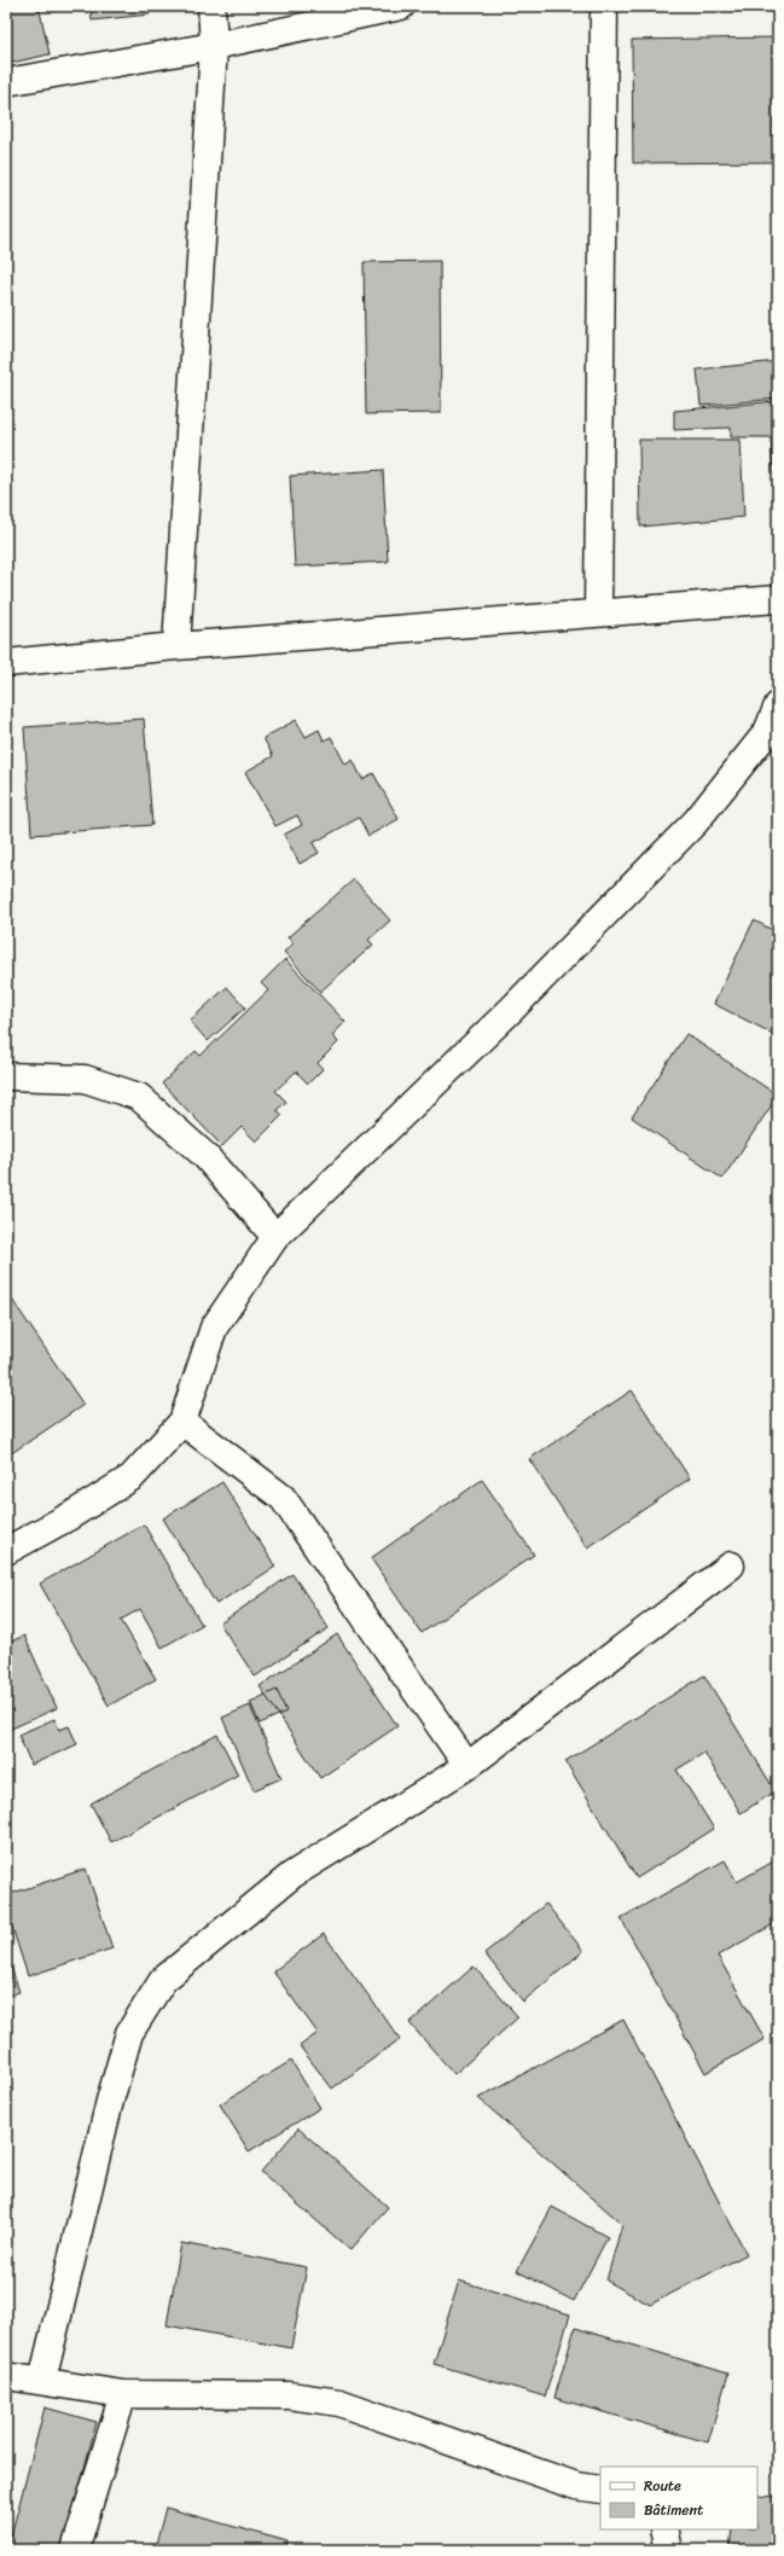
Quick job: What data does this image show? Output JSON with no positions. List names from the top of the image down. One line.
{"legend":["Route","Bâtiment"]}
